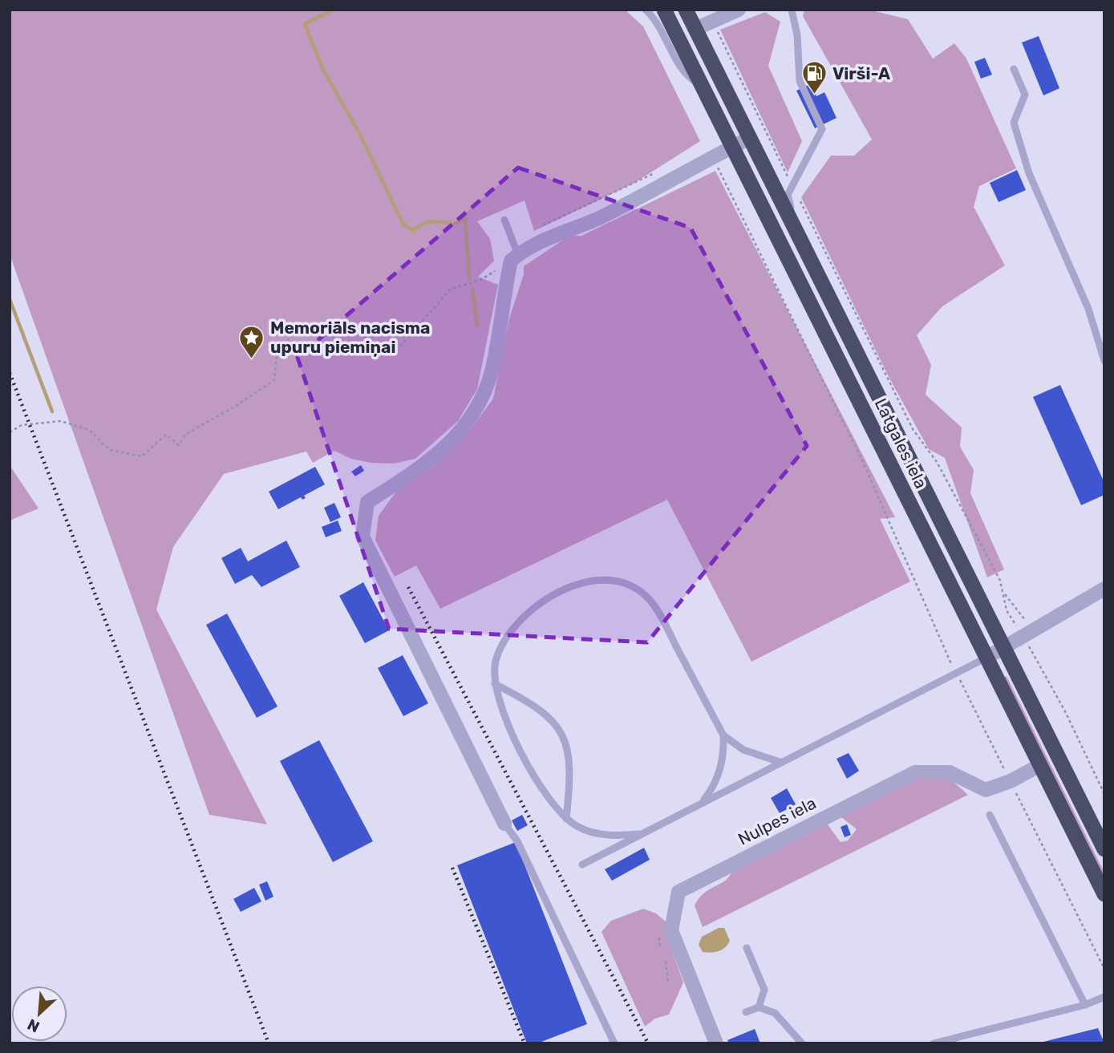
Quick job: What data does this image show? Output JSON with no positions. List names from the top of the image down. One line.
{"streets":{"highway":["Latgales iela"],"street":["Nulpes iela"]},"crossings":[["Latgales iela","Nulpes iela"]],"places":{"fuel station":["Virši-A"],"place":["Memoriāls nacisma upuru piemiņai"]},"north":"bottom left"}
